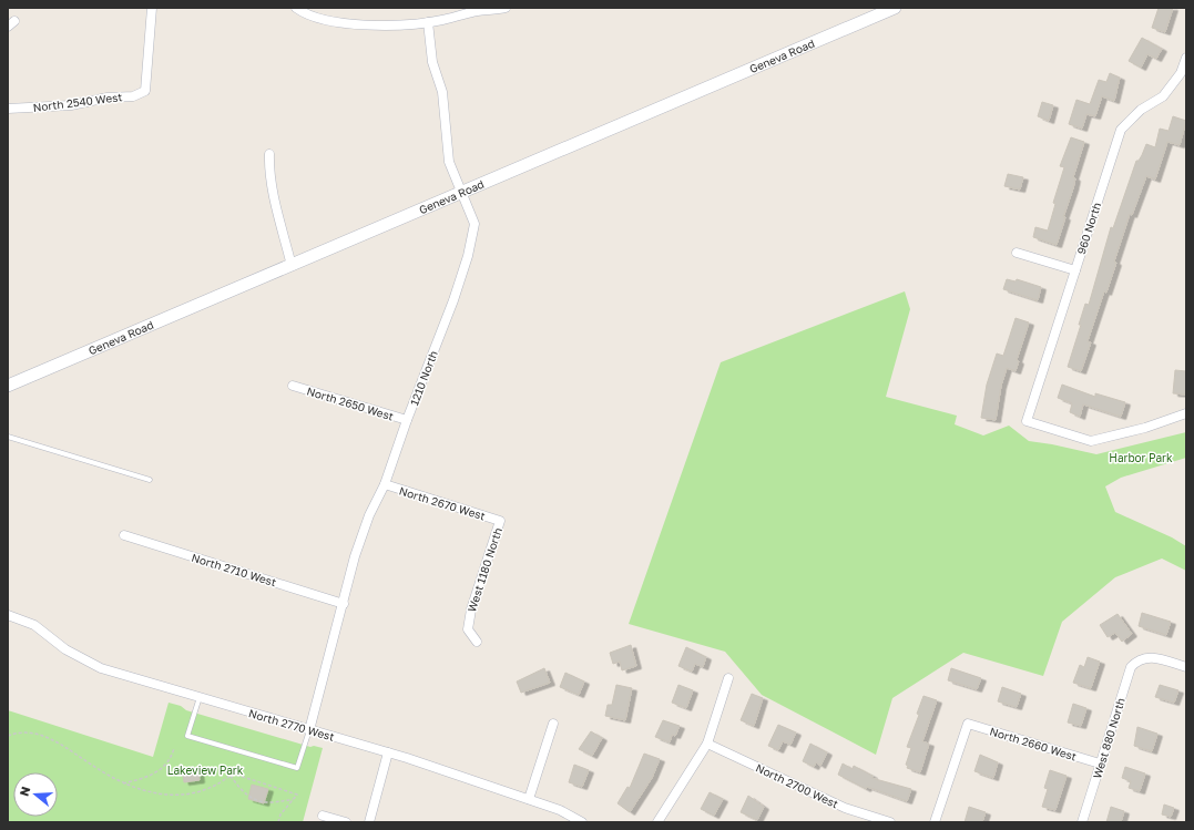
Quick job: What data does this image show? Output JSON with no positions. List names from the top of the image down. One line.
{"streets":{"main road":["Geneva Road"],"street":["North 2540 West","960 North","1210 North","North 2650 West","North 2670 West","North 2710 West","West 1180 North","North 2770 West","West 880 North","North 2660 West","North 2700 West"]},"crossings":[["Geneva Road","1210 North"],["1210 North","North 2650 West"],["1210 North","North 2670 West"],["1210 North","North 2710 West"],["1210 North","North 2770 West"],["North 2670 West","West 1180 North"],["West 880 North","North 2660 West"]],"parks":["Harbor Park","Lakeview Park"],"north":"left"}
